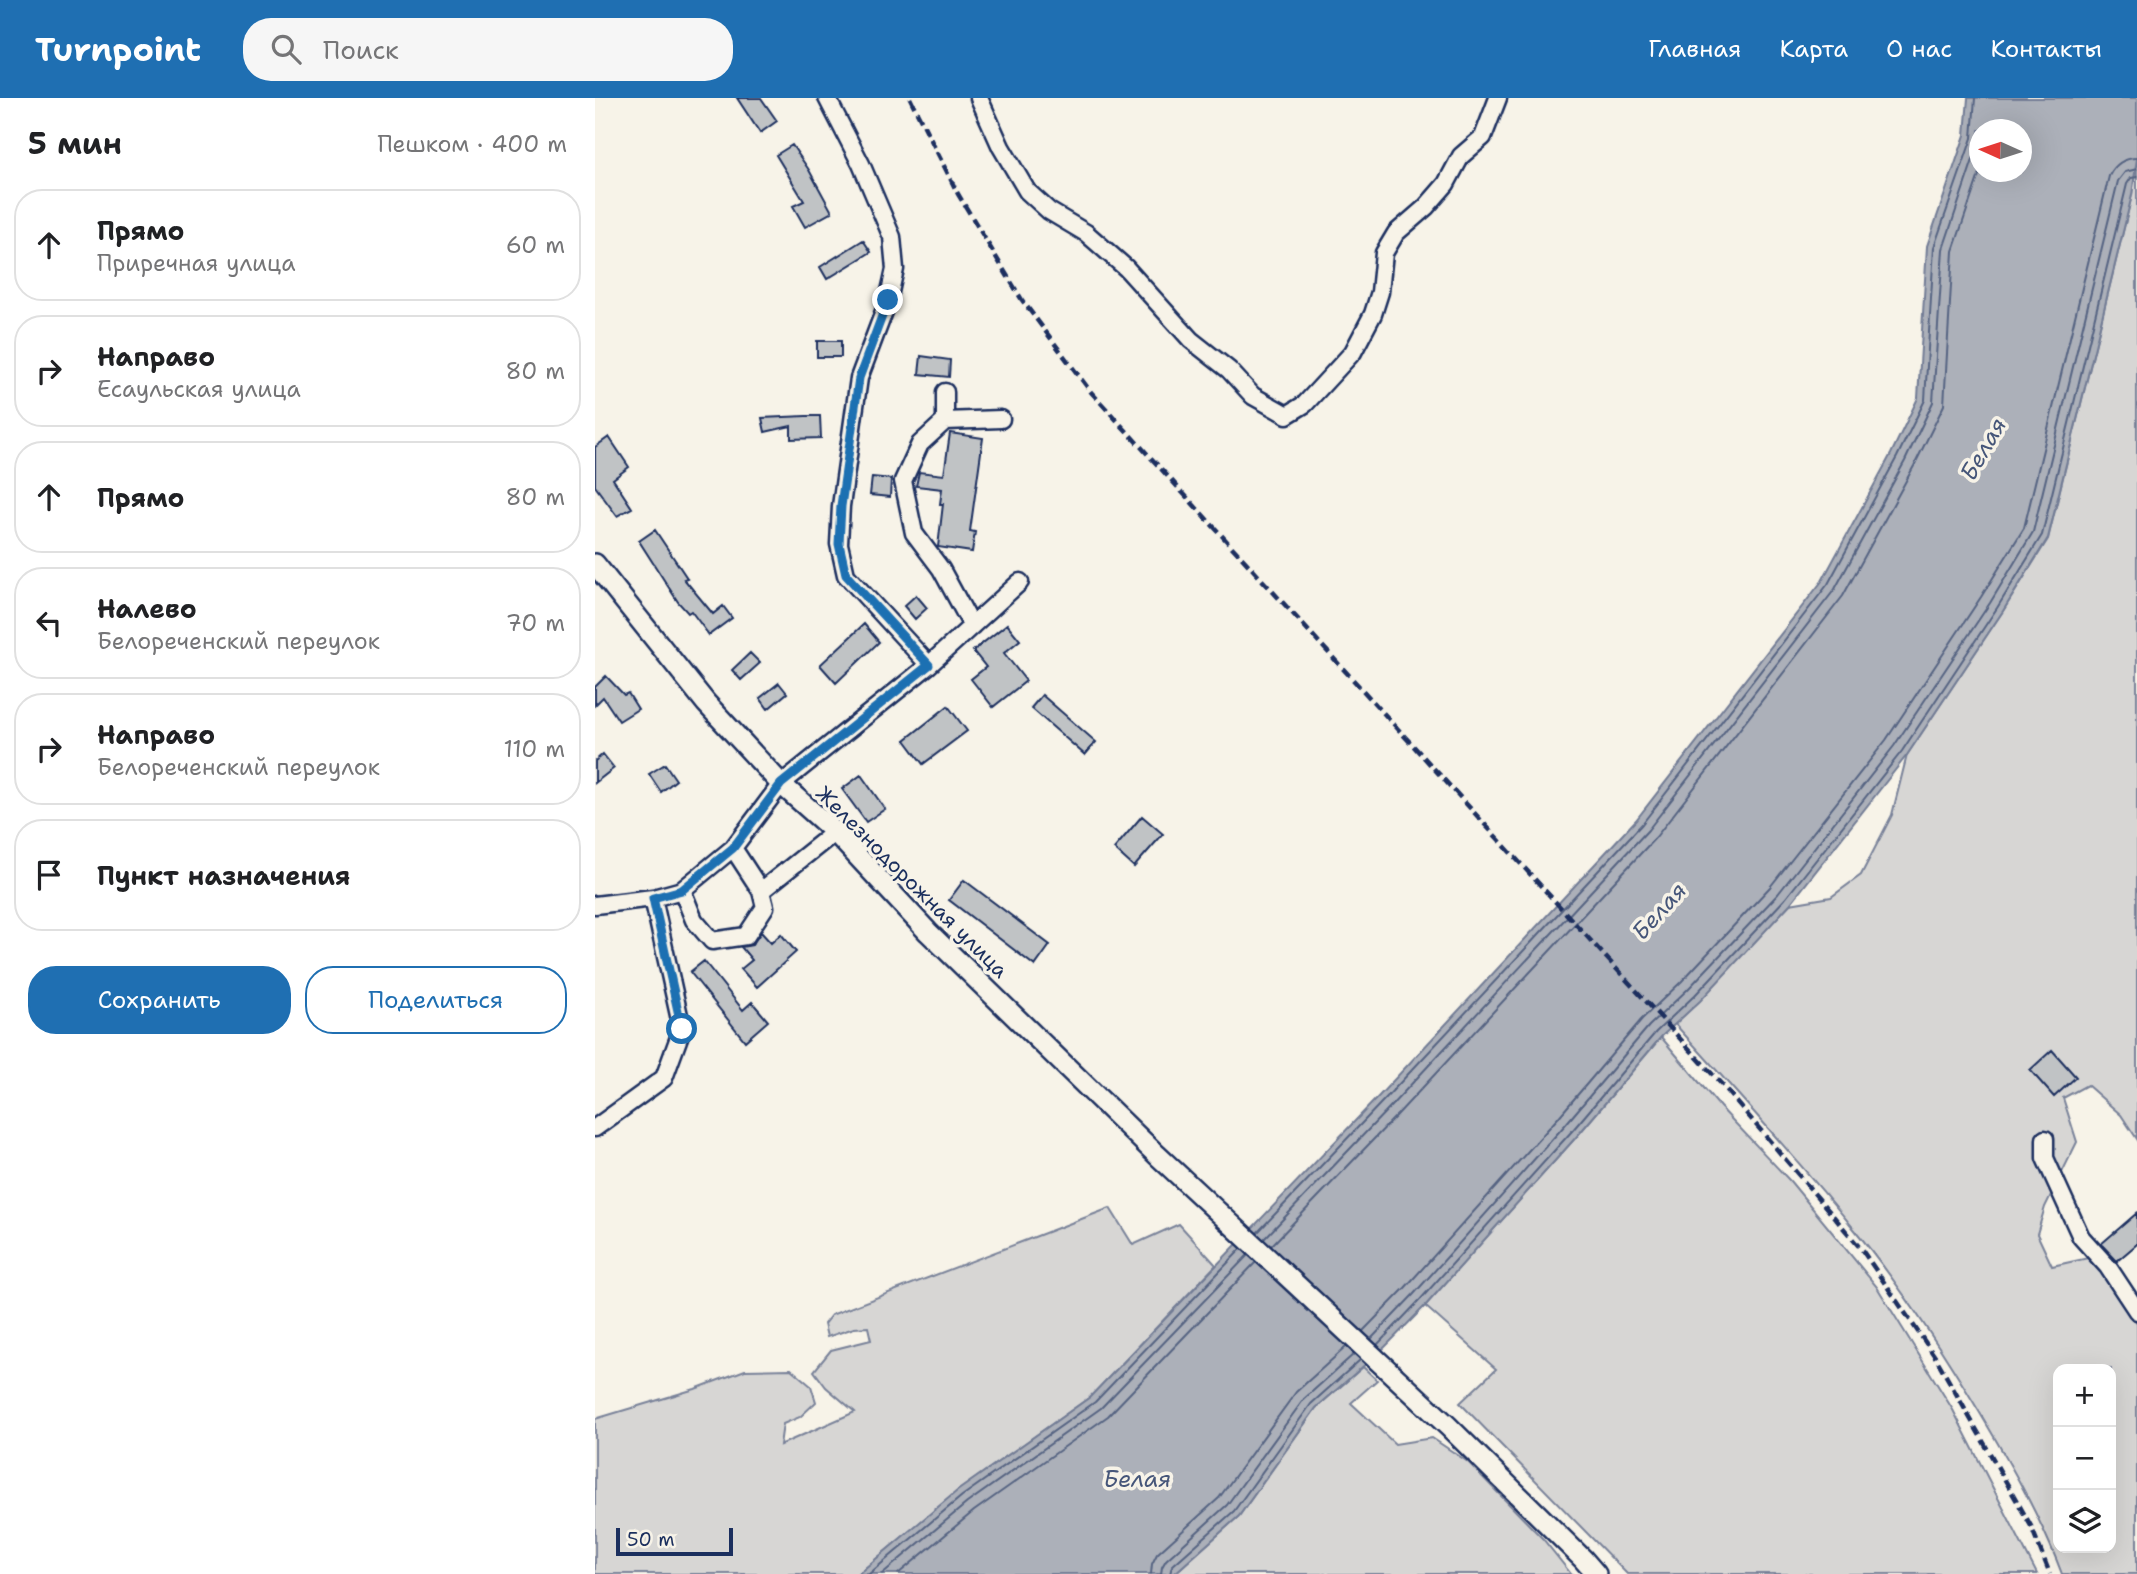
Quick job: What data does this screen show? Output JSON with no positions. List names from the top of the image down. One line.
{"streets":{"main road":["Железнодорожная улица"]},"water":["Белая"],"scale_bar":"50 m","north":"left","page":{"header":"Turnpoint","search":"Поиск","nav":["Главная","Карта","О нас","Контакты"],"heading":["5 мин","Пешком · 400 m"],"list":[["Прямо","Приречная улица","60 m"],["Направо","Есаульская улица","80 m"],["Прямо","80 m"],["Налево","Белореченский переулок","70 m"],["Направо","Белореченский переулок","110 m"],"Пункт назначения"],"buttons":["Сохранить","Поделиться"],"map_buttons":["+","−"],"scale":"50 m"}}
